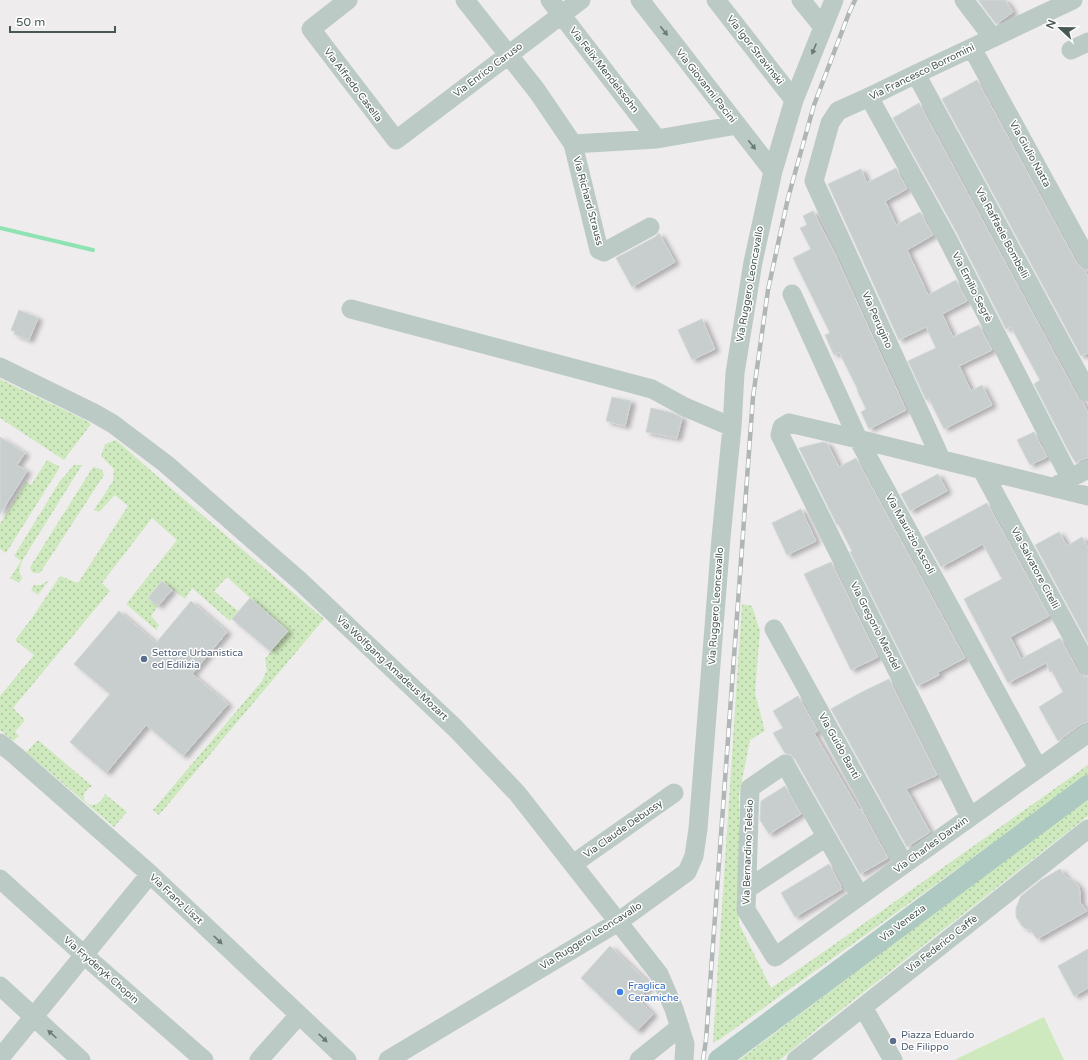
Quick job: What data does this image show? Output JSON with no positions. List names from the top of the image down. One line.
{"streets":{"main road":["Via Venezia"],"street":["Via Igor Stravinski","Via Enrico Caruso","Via Felix Mendelssohn","Via Francesco Borromini","Via Alfredo Casella","Via Giovanni Pacini","Via Giulio Natta","Via Richard Strauss","Via Raffaele Bombelli","Via Ruggero Leoncavallo","Via Emilio Segrè","Via Perugino","Via Maurizio Ascoli","Via Salvatore Citelli","Via Gregorio Mendel","Via Wolfgang Amadeus Mozart","Via Guido Banti","Via Claude Debussy","Via Charles Darwin","Via Bernardino Telesio","Via Franz Liszt","Via Federico Caffè","Via Fryderyk Chopin"]},"crossings":[["Via Igor Stravinski","Via Ruggero Leoncavallo"],["Via Enrico Caruso","Via Felix Mendelssohn"],["Via Enrico Caruso","Via Alfredo Casella"],["Via Enrico Caruso","Via Richard Strauss"],["Via Felix Mendelssohn","Via Richard Strauss"],["Via Francesco Borromini","Via Giulio Natta"],["Via Francesco Borromini","Via Raffaele Bombelli"],["Via Francesco Borromini","Via Emilio Segrè"],["Via Francesco Borromini","Via Perugino"],["Via Giovanni Pacini","Via Richard Strauss"],["Via Giovanni Pacini","Via Ruggero Leoncavallo"],["Via Ruggero Leoncavallo","Via Wolfgang Amadeus Mozart"],["Via Maurizio Ascoli","Via Gregorio Mendel"],["Via Maurizio Ascoli","Via Charles Darwin"],["Via Gregorio Mendel","Via Charles Darwin"],["Via Wolfgang Amadeus Mozart","Via Claude Debussy"],["Via Guido Banti","Via Charles Darwin"],["Via Charles Darwin","Via Bernardino Telesio"]],"one_way":["Via Giovanni Pacini","Via Franz Liszt"],"places":["Settore Urbanistica ed Edilizia","Fraglica Ceramiche","Piazza Eduardo De Filippo"],"scale_bar":"50 m","north":"left"}
